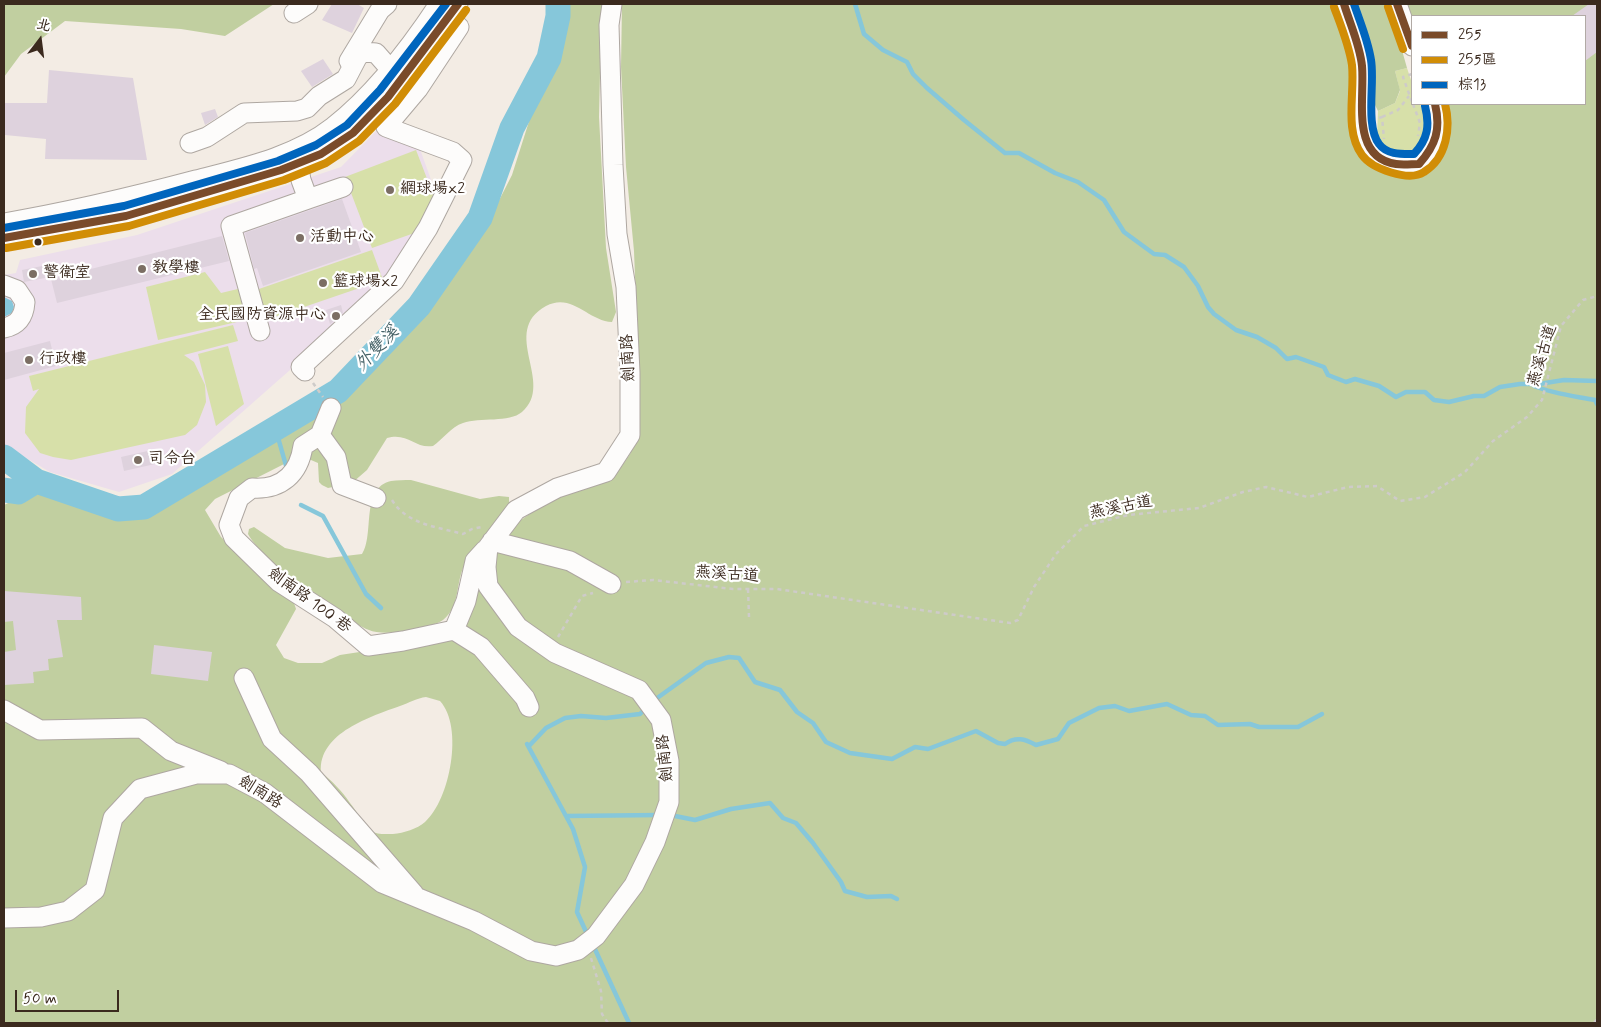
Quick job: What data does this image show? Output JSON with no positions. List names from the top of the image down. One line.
{"streets":{"street":["劍南路","劍南路 100 巷"],"path":["燕溪古道"]},"water":["外雙溪"],"places":["網球場x2","活動中心","教學樓","警衛室","籃球場x2","全民國防資源中心","行政樓","司令台"],"lines":["transit line 255","transit line 棕13","transit line 255區"],"legend":["255","255區","棕13"],"scale_bar":"50 m","north":"top"}
